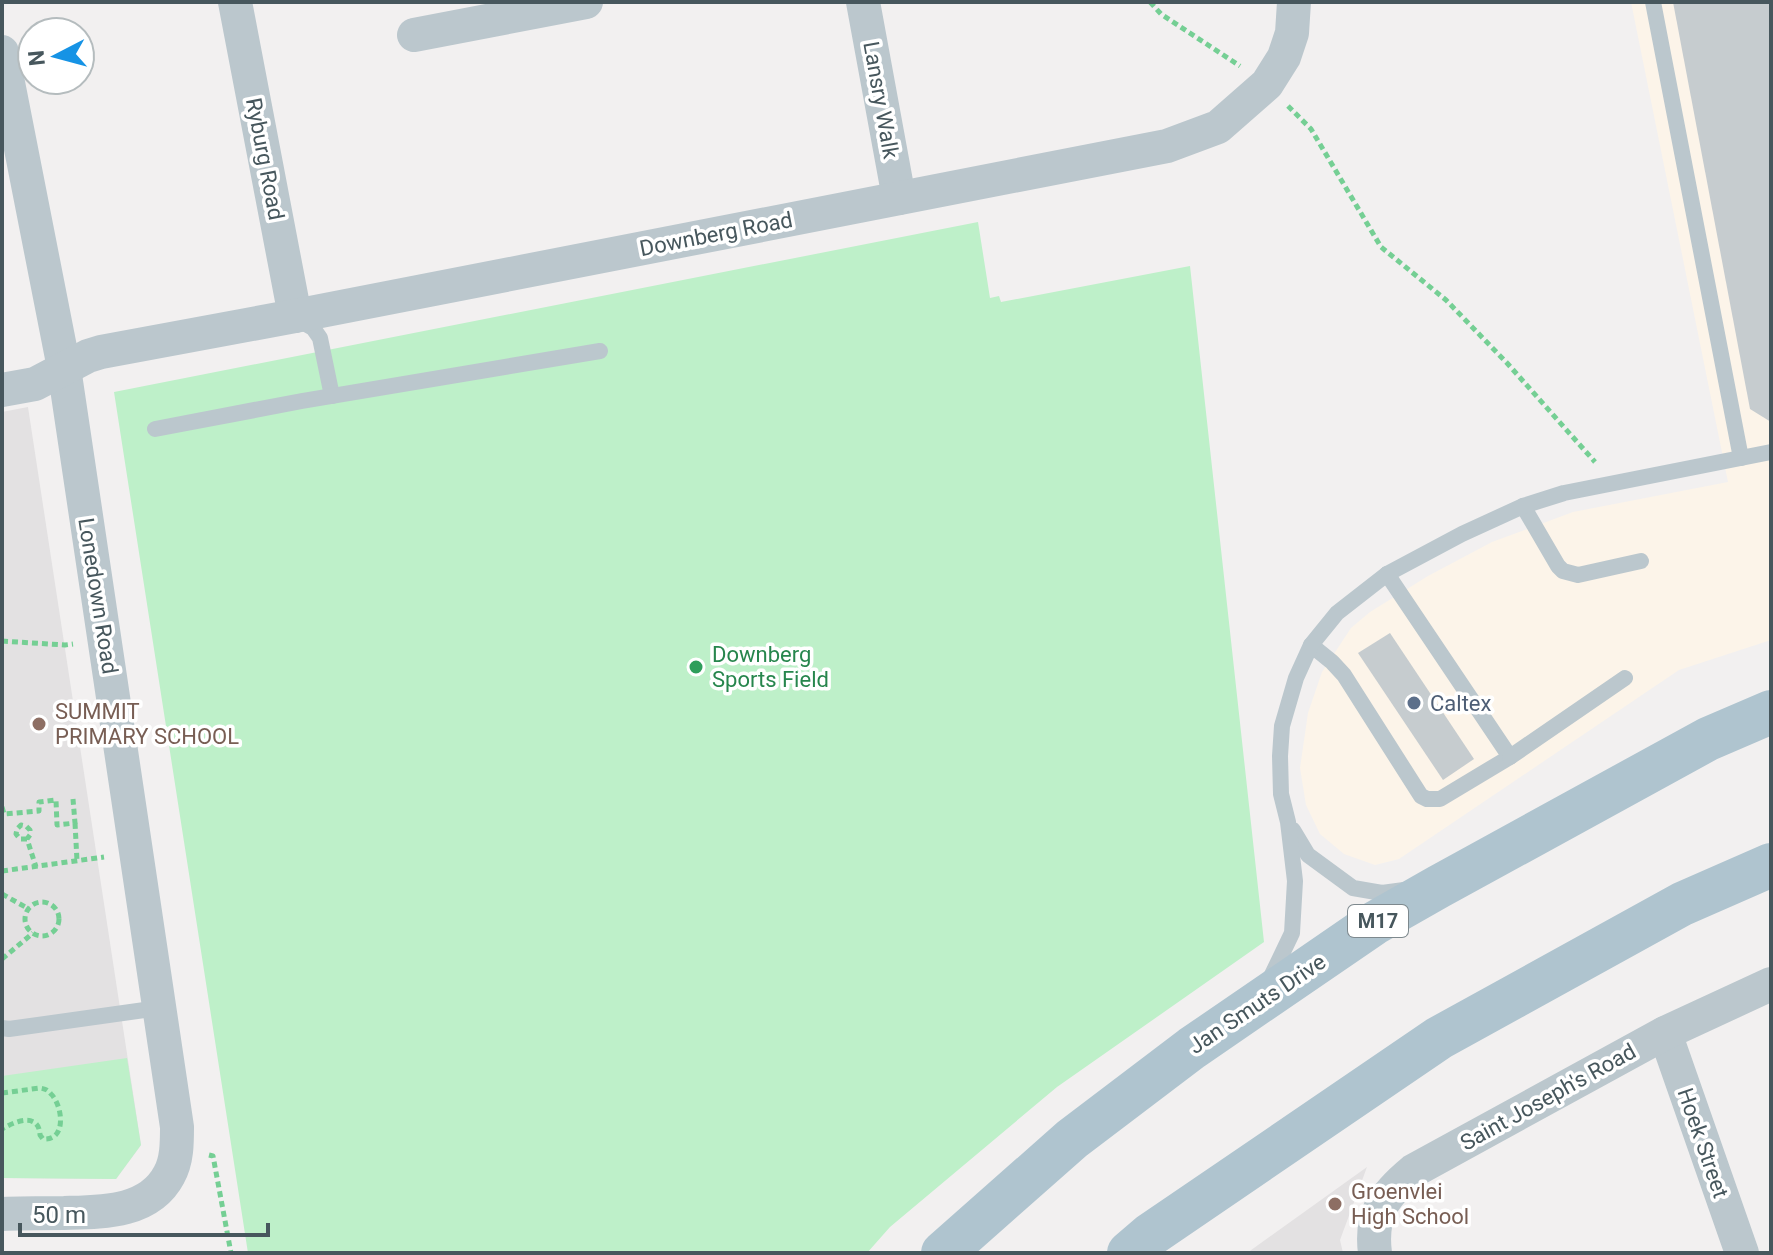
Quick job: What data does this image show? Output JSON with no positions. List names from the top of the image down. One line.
{"streets":{"main road":["M17","Jan Smuts Drive"],"street":["Lansry Walk","Ryburg Road","Downberg Road","Lonedown Road","Saint Joseph's Road","Hoek Street"]},"crossings":[["Lansry Walk","Downberg Road"],["Ryburg Road","Downberg Road"],["Downberg Road","Lonedown Road"],["Saint Joseph's Road","Hoek Street"]],"places":["Downberg Sports Field","Caltex","SUMMIT PRIMARY SCHOOL","Groenvlei High School"],"scale_bar":"50 m","north":"left"}
